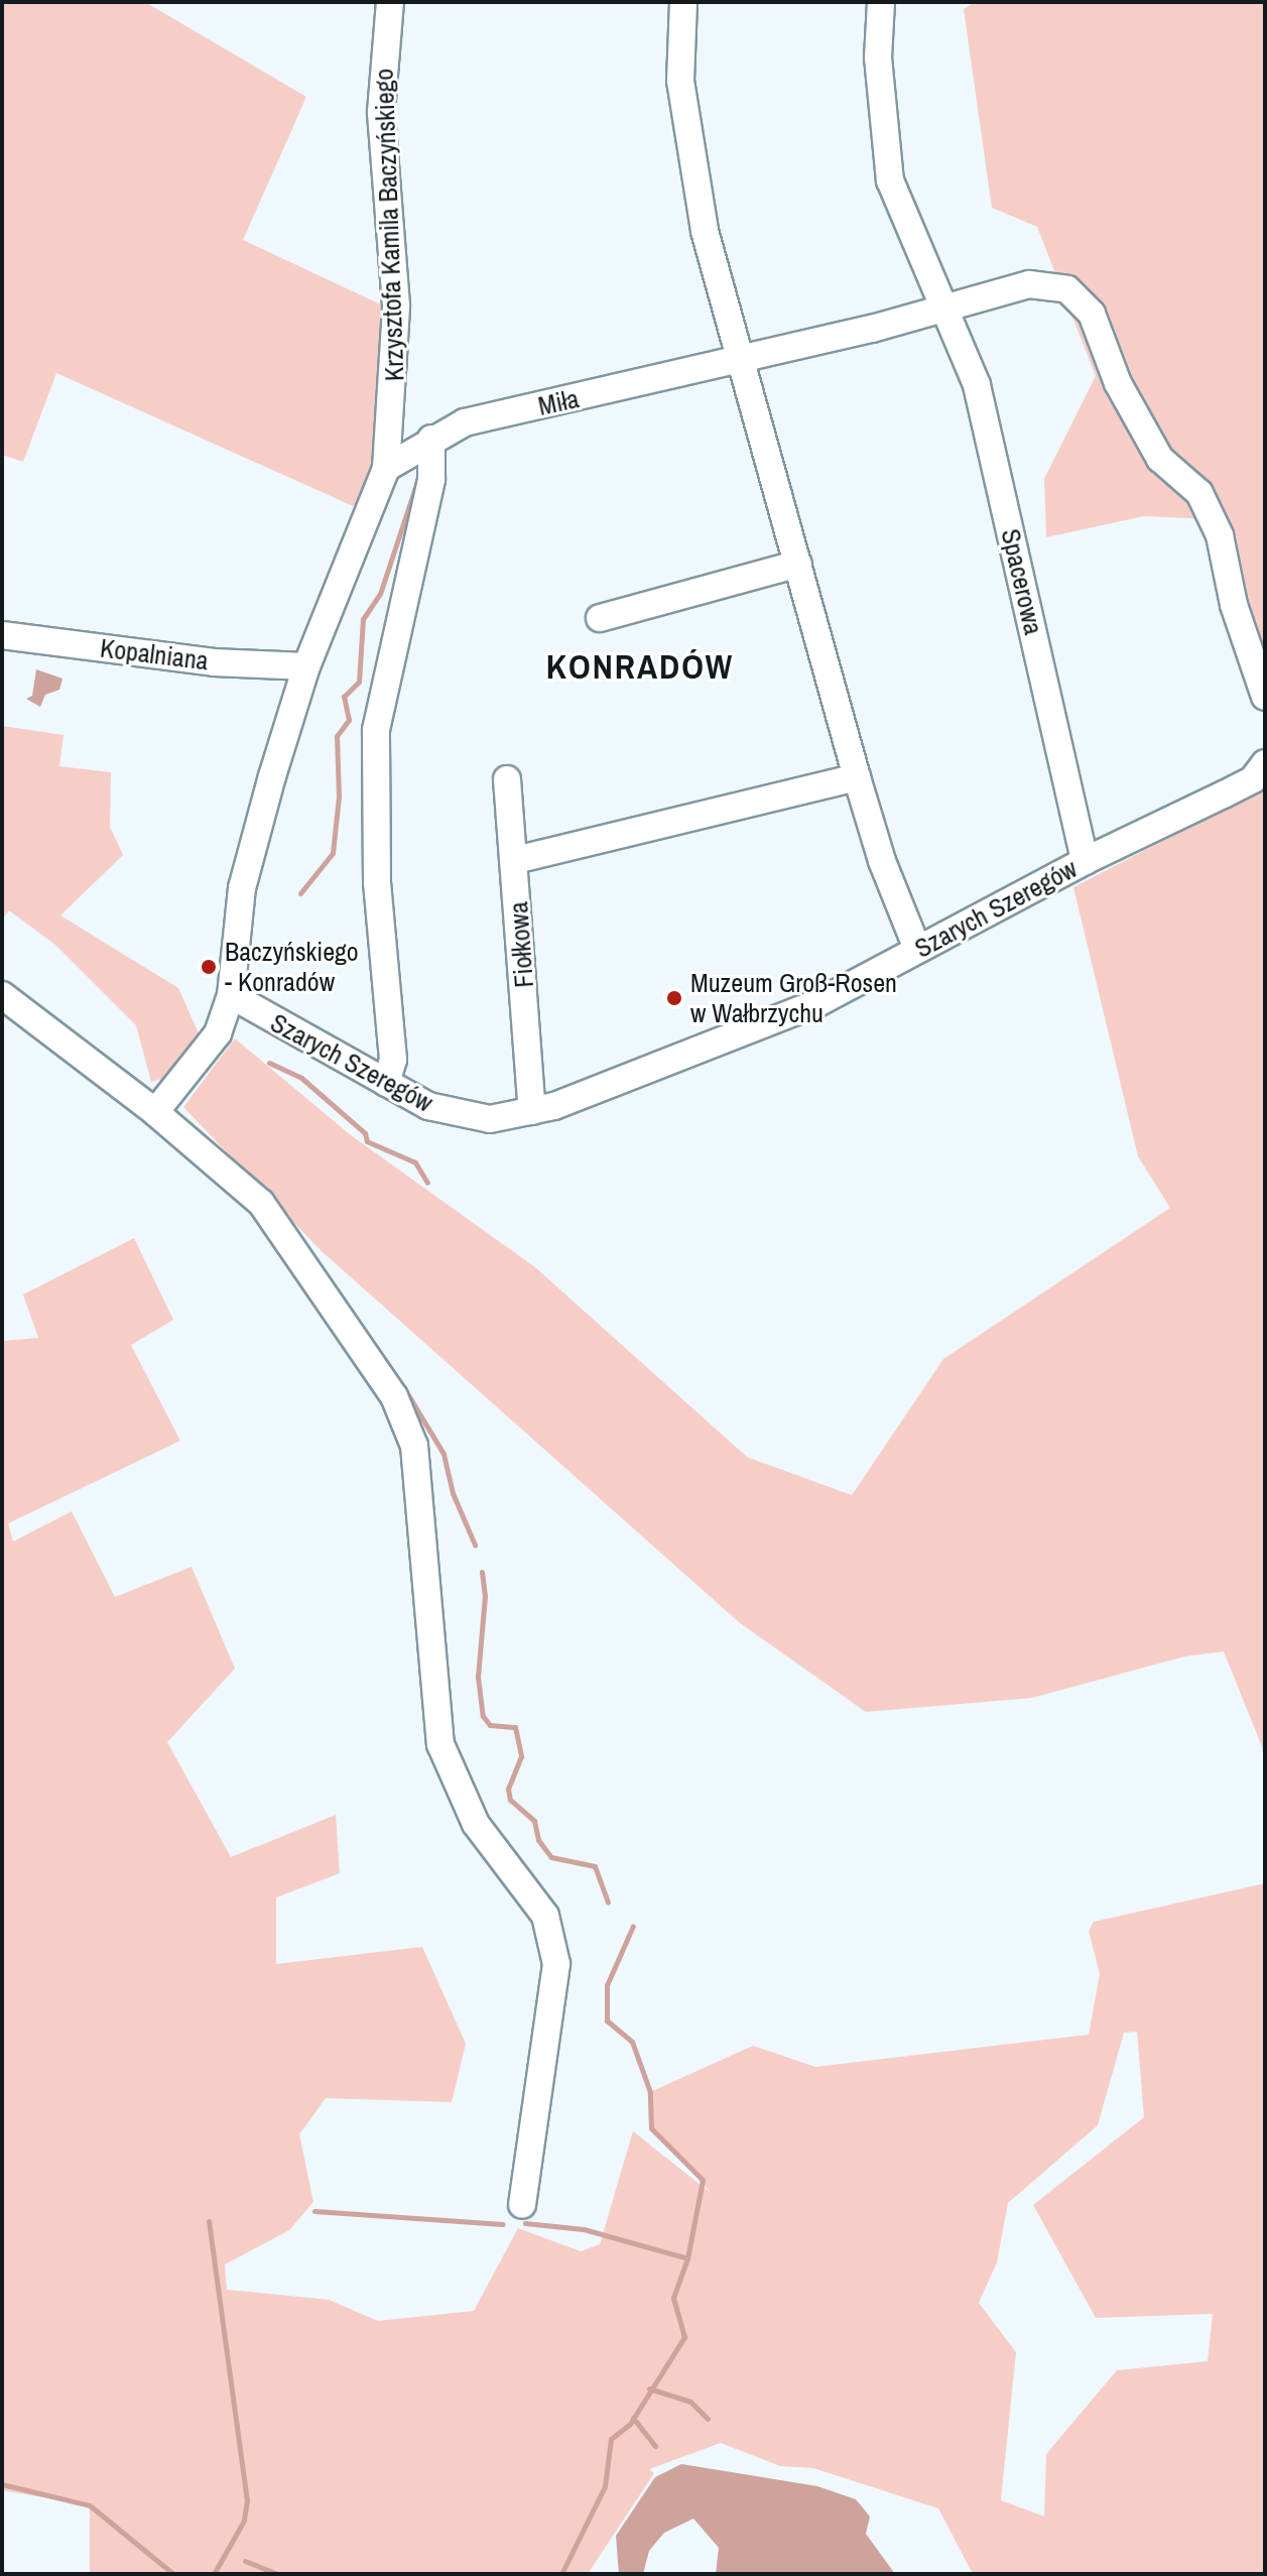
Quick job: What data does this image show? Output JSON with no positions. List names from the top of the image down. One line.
{"streets":{"street":["Krzysztofa Kamila Baczyńskiego","Miła","Spacerowa","Kopalniana","Szarych Szeregów","Fiołkowa"]},"crossings":[["Krzysztofa Kamila Baczyńskiego","Miła"],["Krzysztofa Kamila Baczyńskiego","Kopalniana"],["Krzysztofa Kamila Baczyńskiego","Szarych Szeregów"],["Miła","Spacerowa"],["Spacerowa","Szarych Szeregów"],["Szarych Szeregów","Fiołkowa"]],"districts":["KONRADÓW"],"places":["Baczyńskiego - Konradów","Muzeum Groß-Rosen w Wałbrzychu"]}
